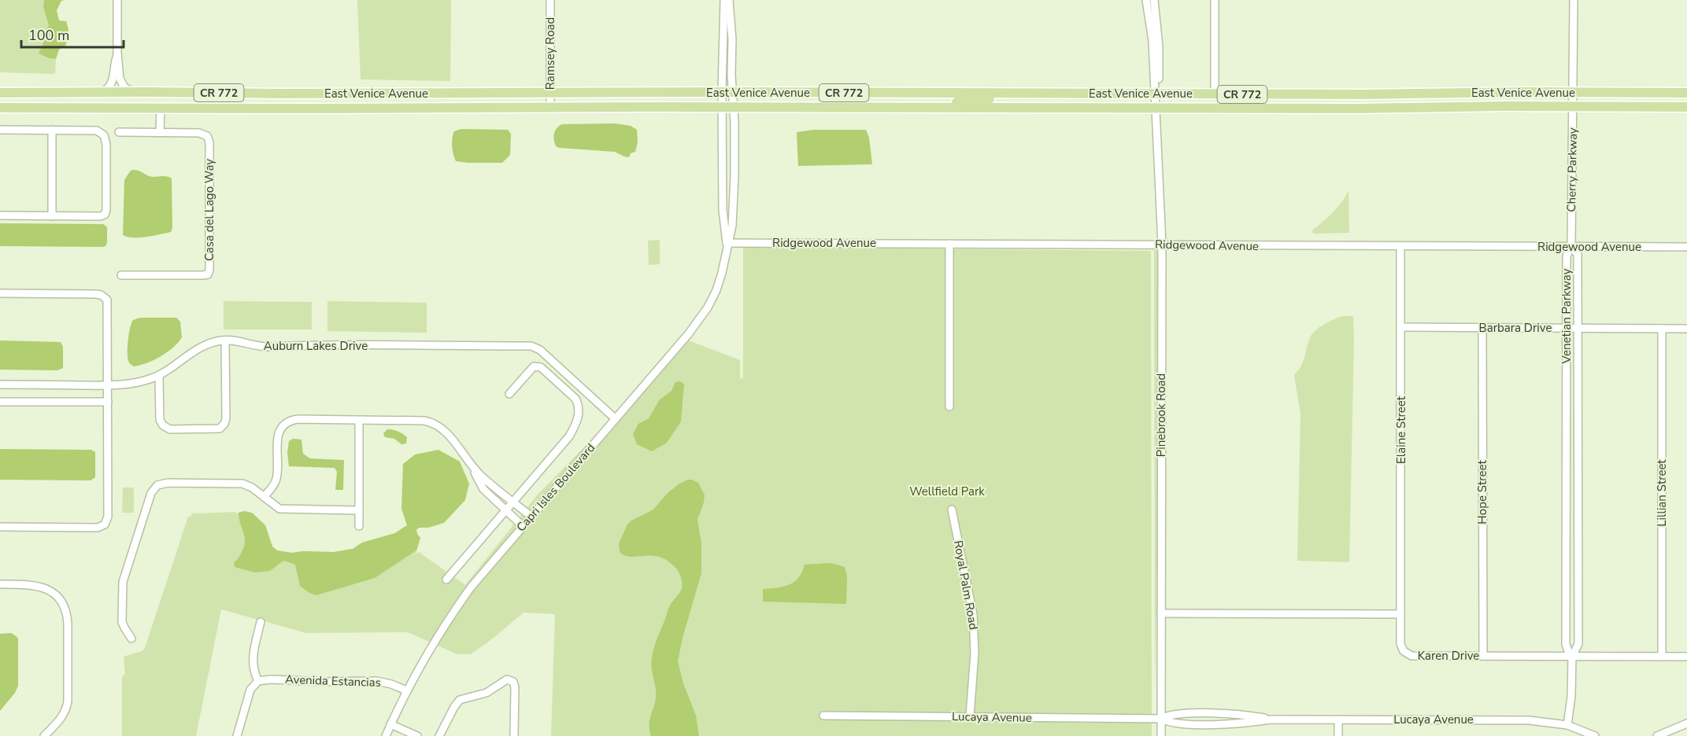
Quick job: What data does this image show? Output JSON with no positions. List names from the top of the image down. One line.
{"streets":{"main road":["CR 772","East Venice Avenue"],"street":["Ramsey Road","Cherry Parkway","Casa del Lago Way","Ridgewood Avenue","Venetian Parkway","Barbara Drive","Auburn Lakes Drive","Pinebrook Road","Elaine Street","Capri Isles Boulevard","Hope Street","Lillian Street","Royal Palm Road","Karen Drive","Avenida Estancias","Lucaya Avenue"]},"crossings":[["Ramsey Road","East Venice Avenue"],["East Venice Avenue","Cherry Parkway"],["East Venice Avenue","Pinebrook Road"],["East Venice Avenue","Capri Isles Boulevard"],["Cherry Parkway","Ridgewood Avenue"],["Cherry Parkway","Venetian Parkway"],["Ridgewood Avenue","Venetian Parkway"],["Ridgewood Avenue","Pinebrook Road"],["Ridgewood Avenue","Elaine Street"],["Ridgewood Avenue","Capri Isles Boulevard"],["Venetian Parkway","Barbara Drive"],["Venetian Parkway","Karen Drive"],["Venetian Parkway","Lucaya Avenue"],["Barbara Drive","Elaine Street"],["Barbara Drive","Hope Street"],["Barbara Drive","Lillian Street"],["Auburn Lakes Drive","Capri Isles Boulevard"],["Pinebrook Road","Lucaya Avenue"],["Elaine Street","Karen Drive"],["Capri Isles Boulevard","Avenida Estancias"],["Hope Street","Karen Drive"],["Lillian Street","Karen Drive"],["Royal Palm Road","Lucaya Avenue"]],"parks":["Wellfield Park"],"scale_bar":"100 m"}
